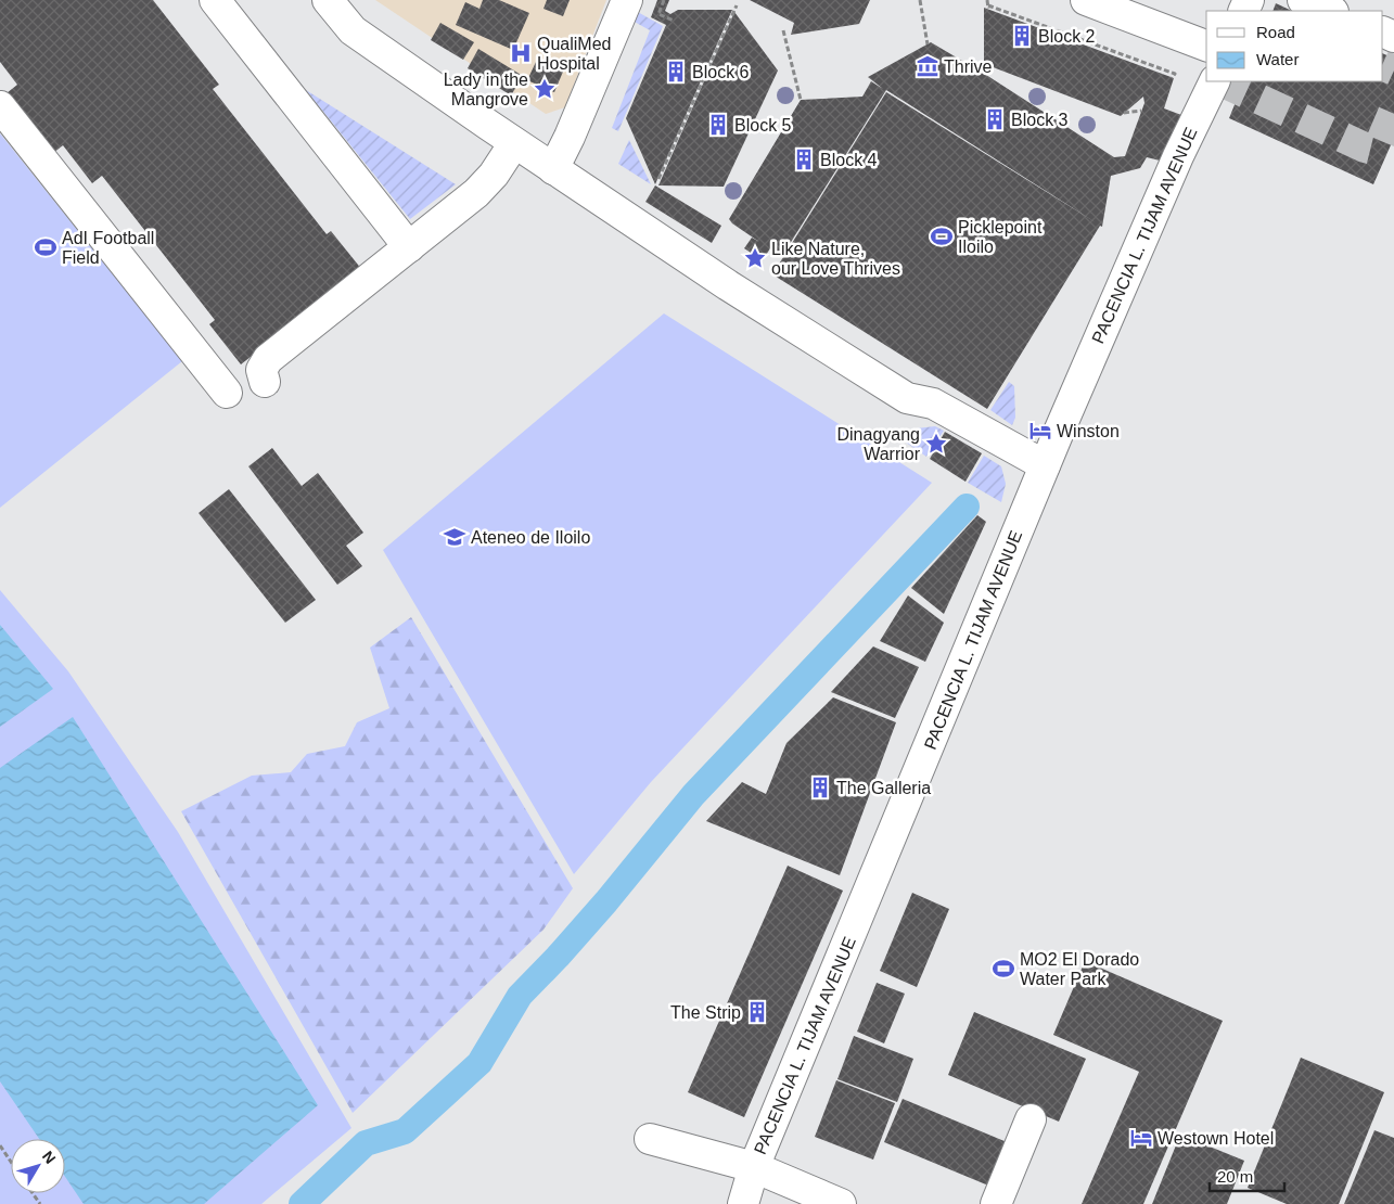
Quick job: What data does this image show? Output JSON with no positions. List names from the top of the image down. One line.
{"streets":{"street":["PACENCIA L. TIJAM AVENUE"]},"places":{"building":["Block 2","Block 6","Block 3","Block 5","Block 4","The Galleria","The Strip"],"hospital":["QualiMed Hospital"],"museum":["Thrive"],"place":["Lady in the Mangrove","Like Nature, our Love Thrives","Dinagyang Warrior"],"sports":["Picklepoint Iloilo","AdI Football Field","MO2 El Dorado Water Park"],"hotel":["Winston","Westown Hotel"],"school or university":["Ateneo de Iloilo"]},"legend":["Road","Water"],"scale_bar":"20 m","north":"top right"}
